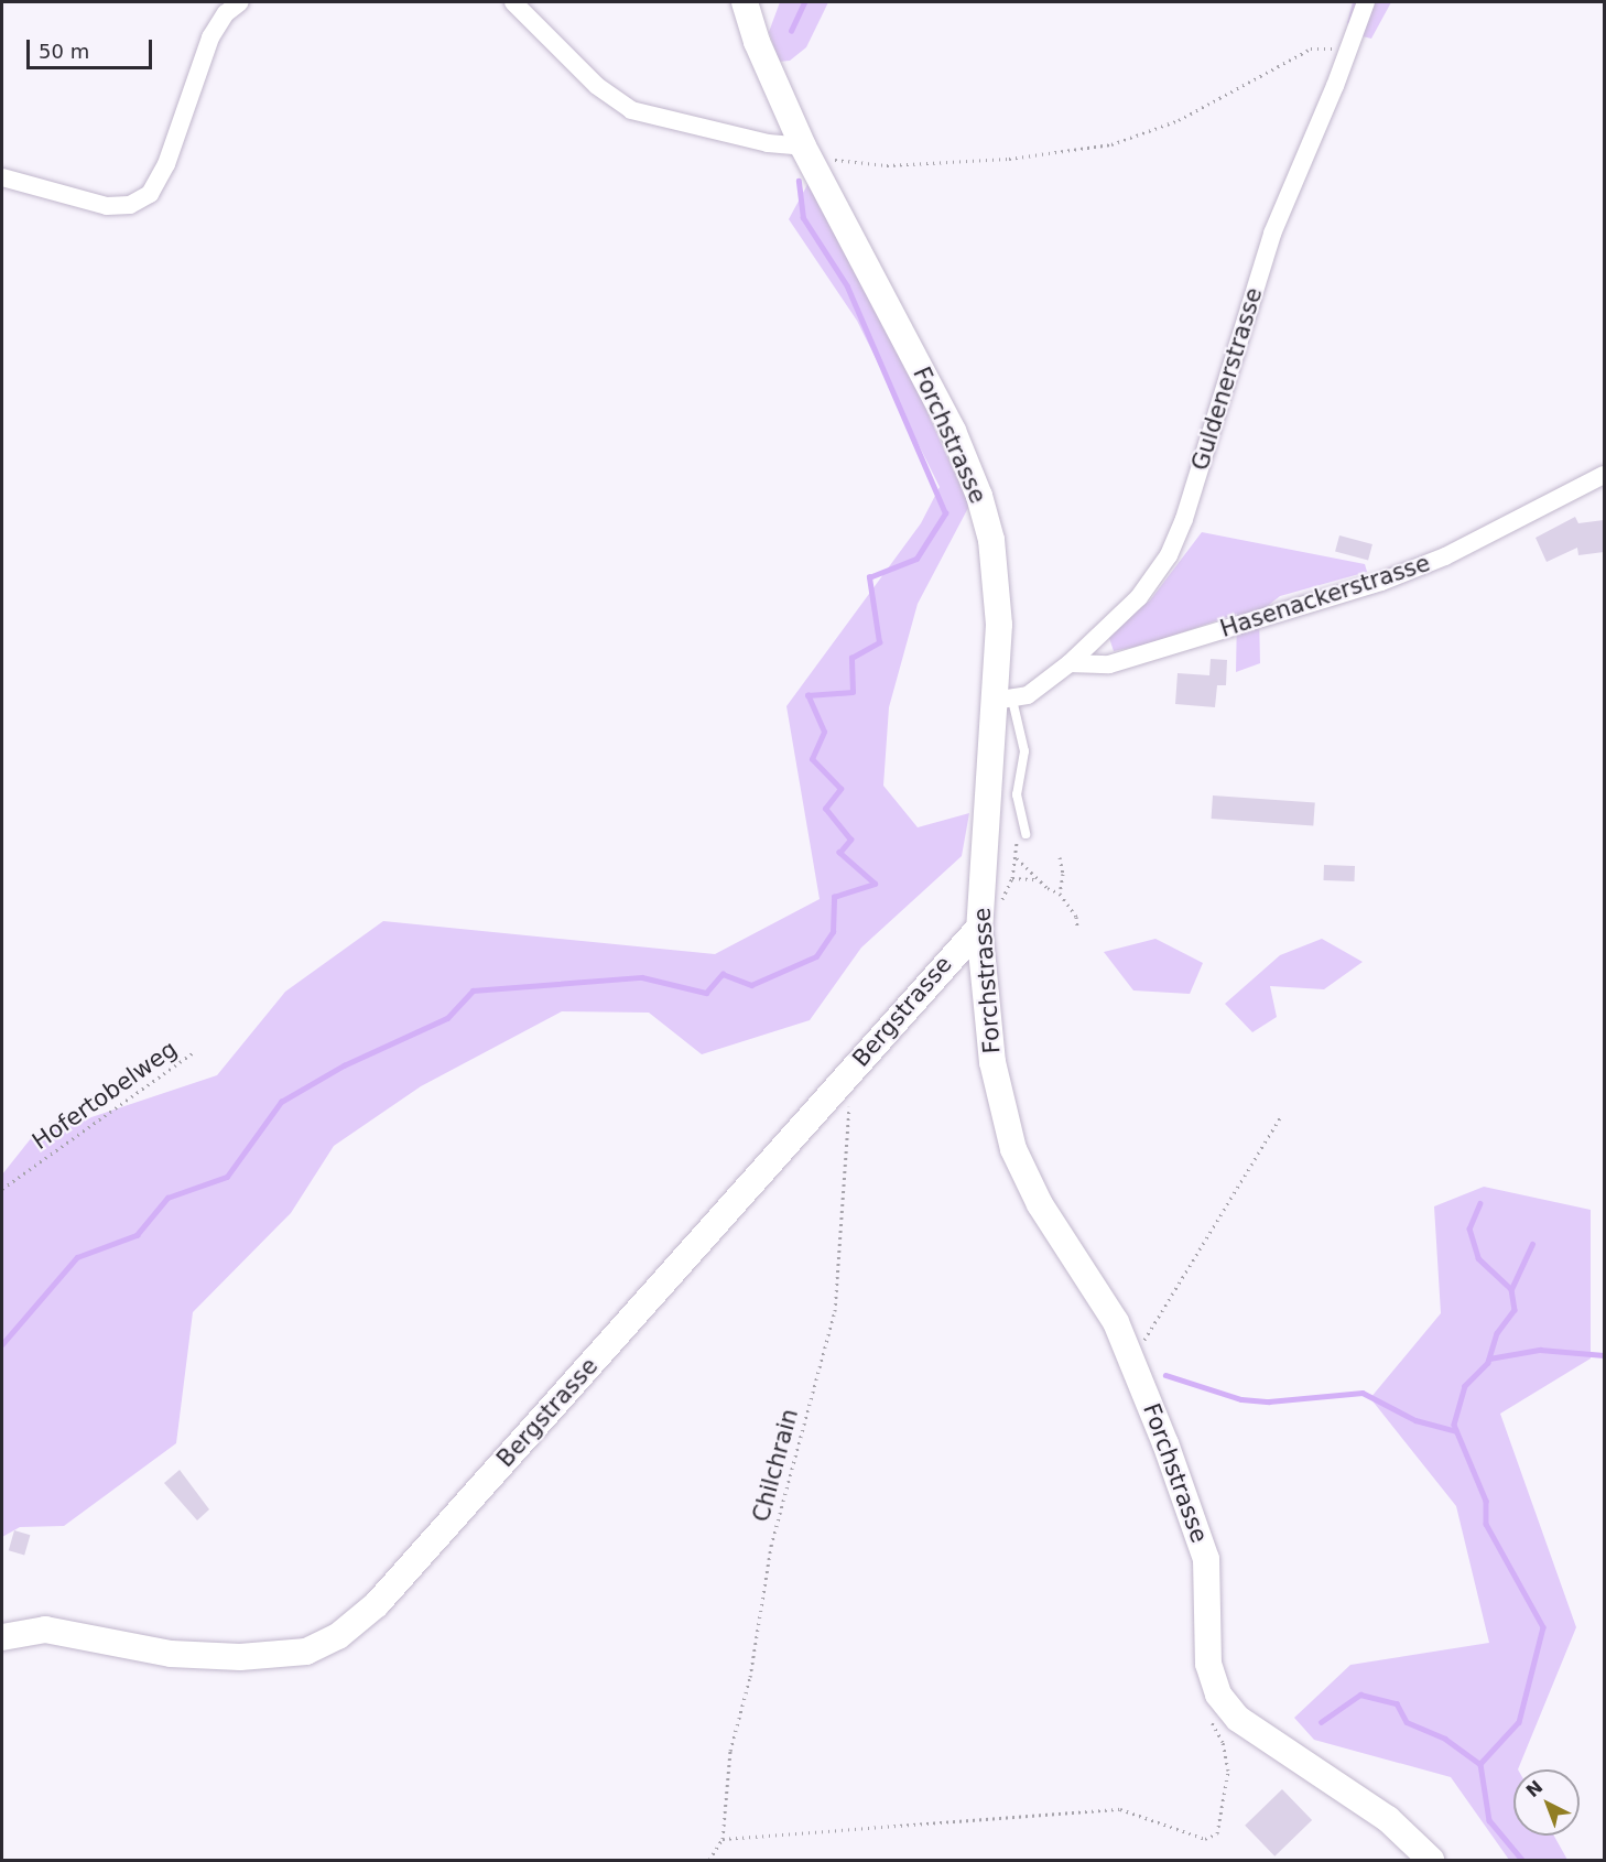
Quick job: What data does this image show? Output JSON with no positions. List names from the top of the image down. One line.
{"streets":{"main road":["Forchstrasse","Bergstrasse"],"street":["Guldenerstrasse","Hasenackerstrasse"],"path":["Hofertobelweg","Chilchrain"]},"crossings":[["Guldenerstrasse","Forchstrasse"],["Guldenerstrasse","Hasenackerstrasse"],["Forchstrasse","Bergstrasse"],["Bergstrasse","Chilchrain"]],"scale_bar":"50 m","north":"top left"}
